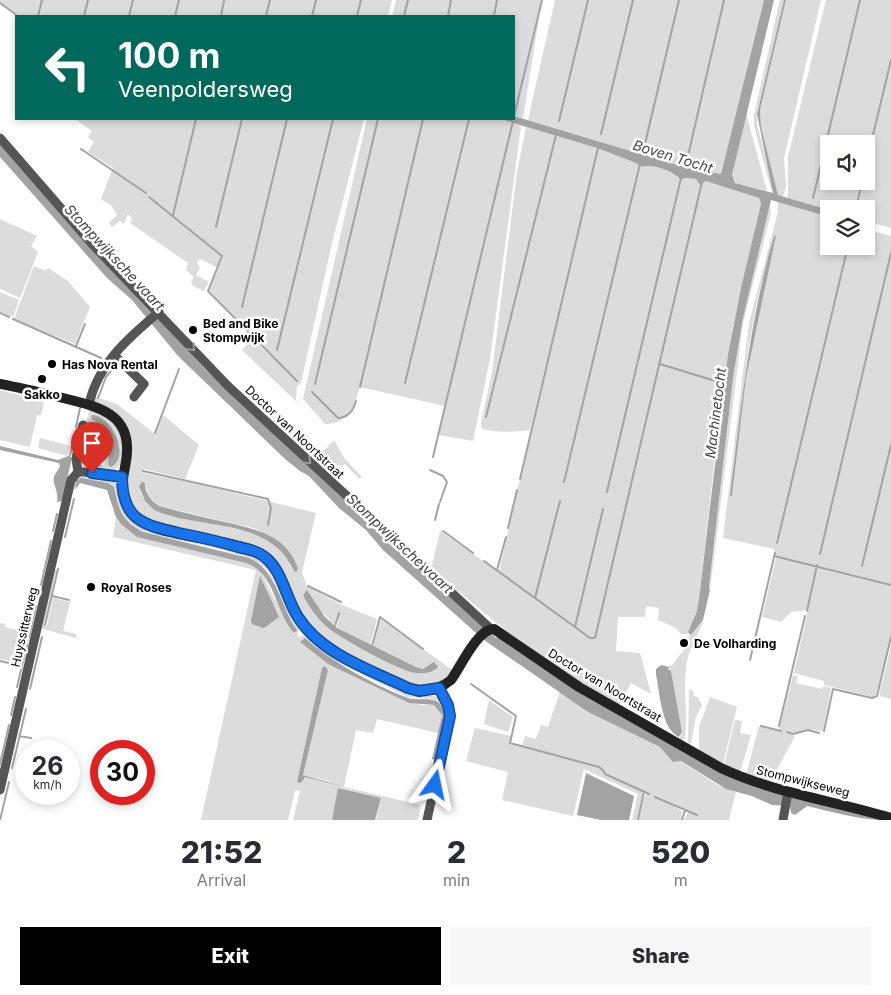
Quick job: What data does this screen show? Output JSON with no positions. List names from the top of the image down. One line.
{"streets":{"street":["Doctor van Noortstraat","Huyssitterweg","Stompwijkseweg"]},"crossings":[["Doctor van Noortstraat","Stompwijkseweg"]],"one_way":["Doctor van Noortstraat"],"water":["Boven Tocht","Stompwijksche vaart","Machinetocht"],"places":["Bed and Bike Stompwijk","Has Nova Rental","Sakko","Royal Roses","De Volharding"],"page":{"turn":["100 m","Veenpoldersweg"],"speed":"26 km/h","limit":"30","eta":["21:52","Arrival","2","min","520","m"],"buttons":["Exit","Share"]}}
